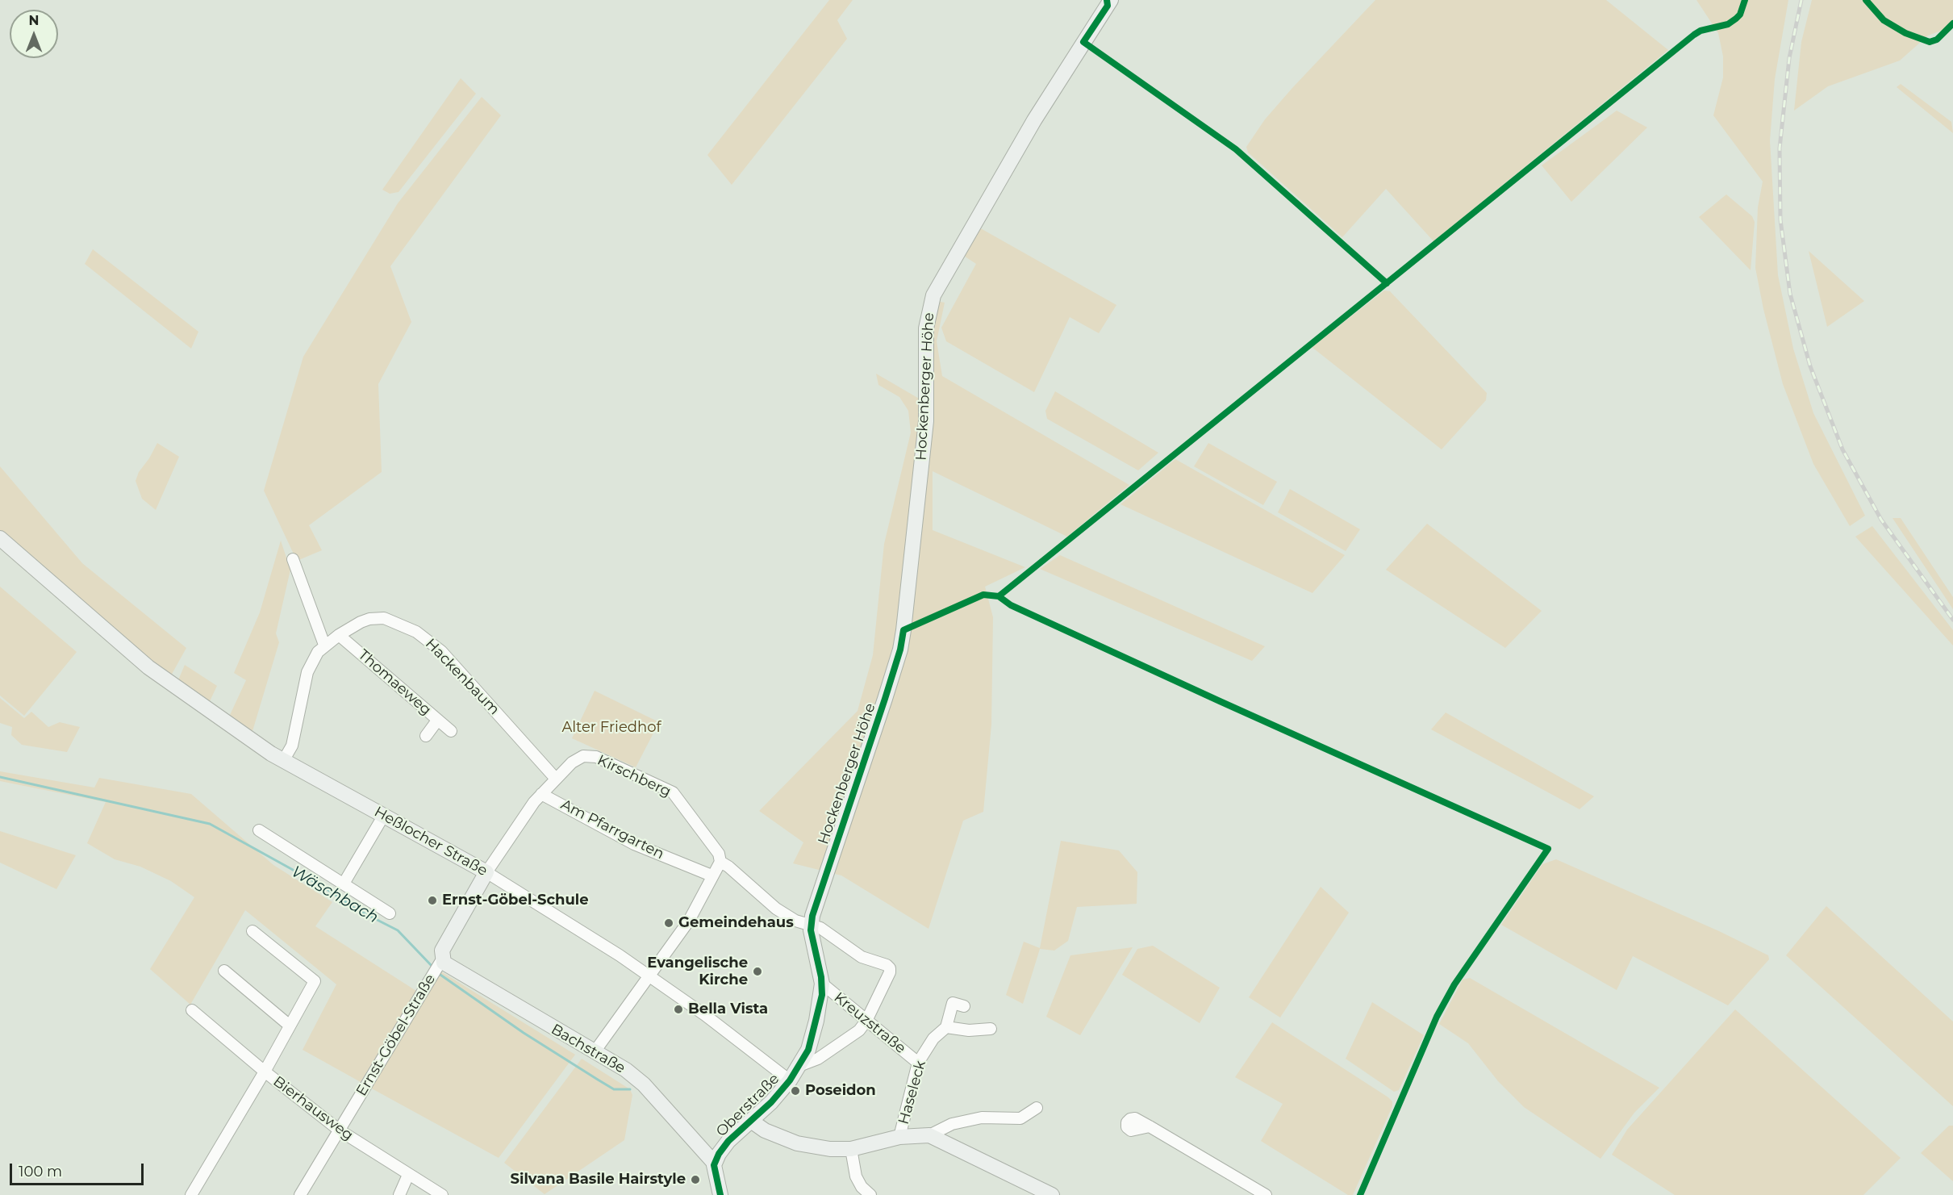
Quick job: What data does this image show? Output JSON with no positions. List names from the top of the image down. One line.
{"streets":{"street":["Hockenberger Höhe","Hackenbaum","Thomaeweg","Kirschberg","Am Pfarrgarten","Heßlocher Straße","Kreuzstraße","Ernst-Göbel-Straße","Bachstraße","Haseleck","Oberstraße","Bierhausweg"]},"crossings":[["Hockenberger Höhe","Kirschberg"],["Hockenberger Höhe","Oberstraße"],["Hackenbaum","Thomaeweg"],["Hackenbaum","Kirschberg"],["Hackenbaum","Heßlocher Straße"],["Kirschberg","Am Pfarrgarten"],["Kirschberg","Heßlocher Straße"],["Kirschberg","Kreuzstraße"],["Kirschberg","Ernst-Göbel-Straße"],["Kirschberg","Oberstraße"],["Heßlocher Straße","Ernst-Göbel-Straße"],["Heßlocher Straße","Oberstraße"],["Kreuzstraße","Haseleck"],["Kreuzstraße","Oberstraße"],["Ernst-Göbel-Straße","Bachstraße"],["Ernst-Göbel-Straße","Bierhausweg"],["Bachstraße","Oberstraße"]],"water":["Wäschbach"],"parks":["Alter Friedhof"],"places":["Ernst-Göbel-Schule","Gemeindehaus","Evangelische Kirche","Bella Vista","Poseidon","Silvana Basile Hairstyle"],"scale_bar":"100 m","north":"top"}
